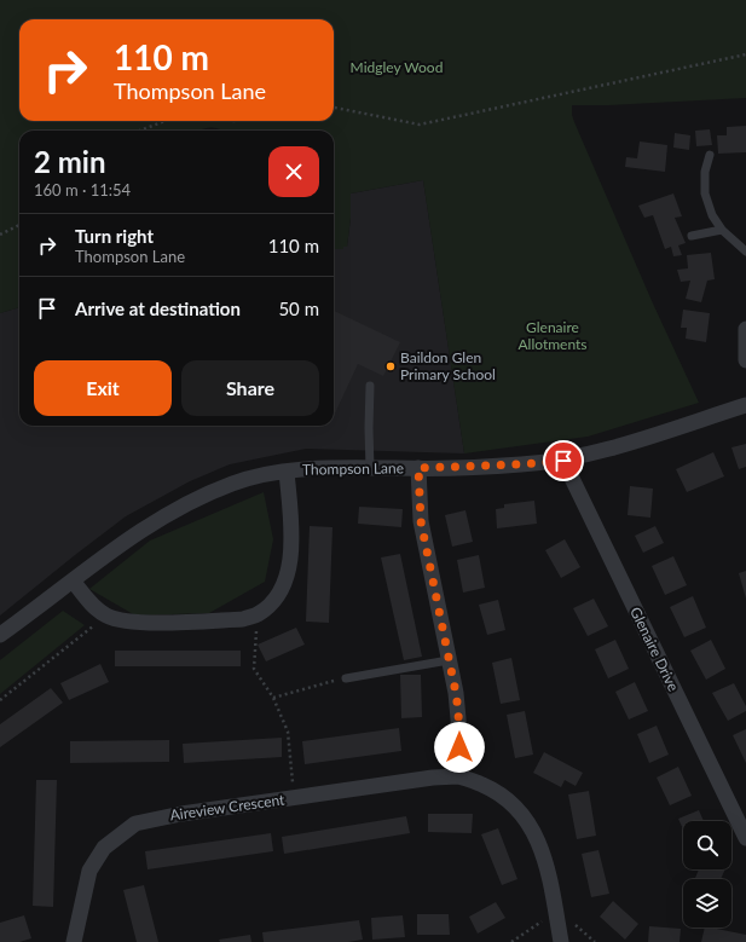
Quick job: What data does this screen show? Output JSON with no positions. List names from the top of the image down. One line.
{"streets":{"street":["Thompson Lane","Glenaire Drive","Aireview Crescent"]},"crossings":[["Thompson Lane","Glenaire Drive"]],"parks":["Midgley Wood","Glenaire Allotments"],"places":["Baildon Glen Primary School"],"page":{"turn":["110 m","Thompson Lane"],"heading":["2 min","160 m · 11:54"],"list":[{"name":"Turn right","note":"Thompson Lane","value":"110 m"},{"name":"Arrive at destination","value":"50 m"}],"buttons":["Exit","Share"]}}
